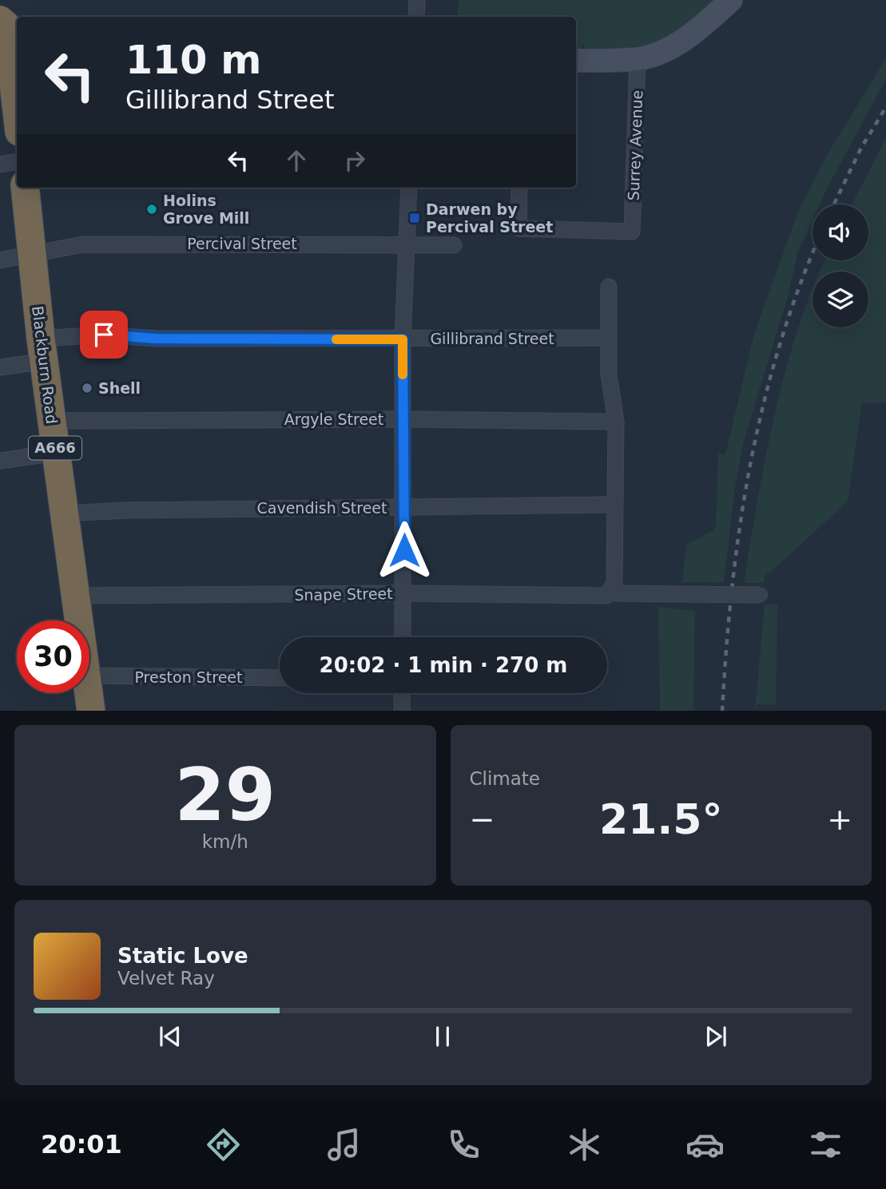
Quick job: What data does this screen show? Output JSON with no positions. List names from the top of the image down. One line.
{"streets":{"highway":["Blackburn Road","A666"],"street":["Surrey Avenue","Percival Street","Gillibrand Street","Argyle Street","Cavendish Street","Snape Street","Preston Street"]},"crossings":[["Percival Street","Blackburn Road"],["Gillibrand Street","Blackburn Road"],["Blackburn Road","Argyle Street"],["Blackburn Road","Cavendish Street"],["Blackburn Road","Snape Street"]],"places":{"other":["Holins Grove Mill","Shell"],"transit":["Darwen by Percival Street"]},"page":{"turn":["110 m","Gillibrand Street"],"limit":"30","trip":"20:02 · 1 min · 270 m","tile":[["29","km/h"],"Climate"],"heat":["−","21.5°","+"],"song":["Static Love","Velvet Ray"],"tabs":"20:01"}}
